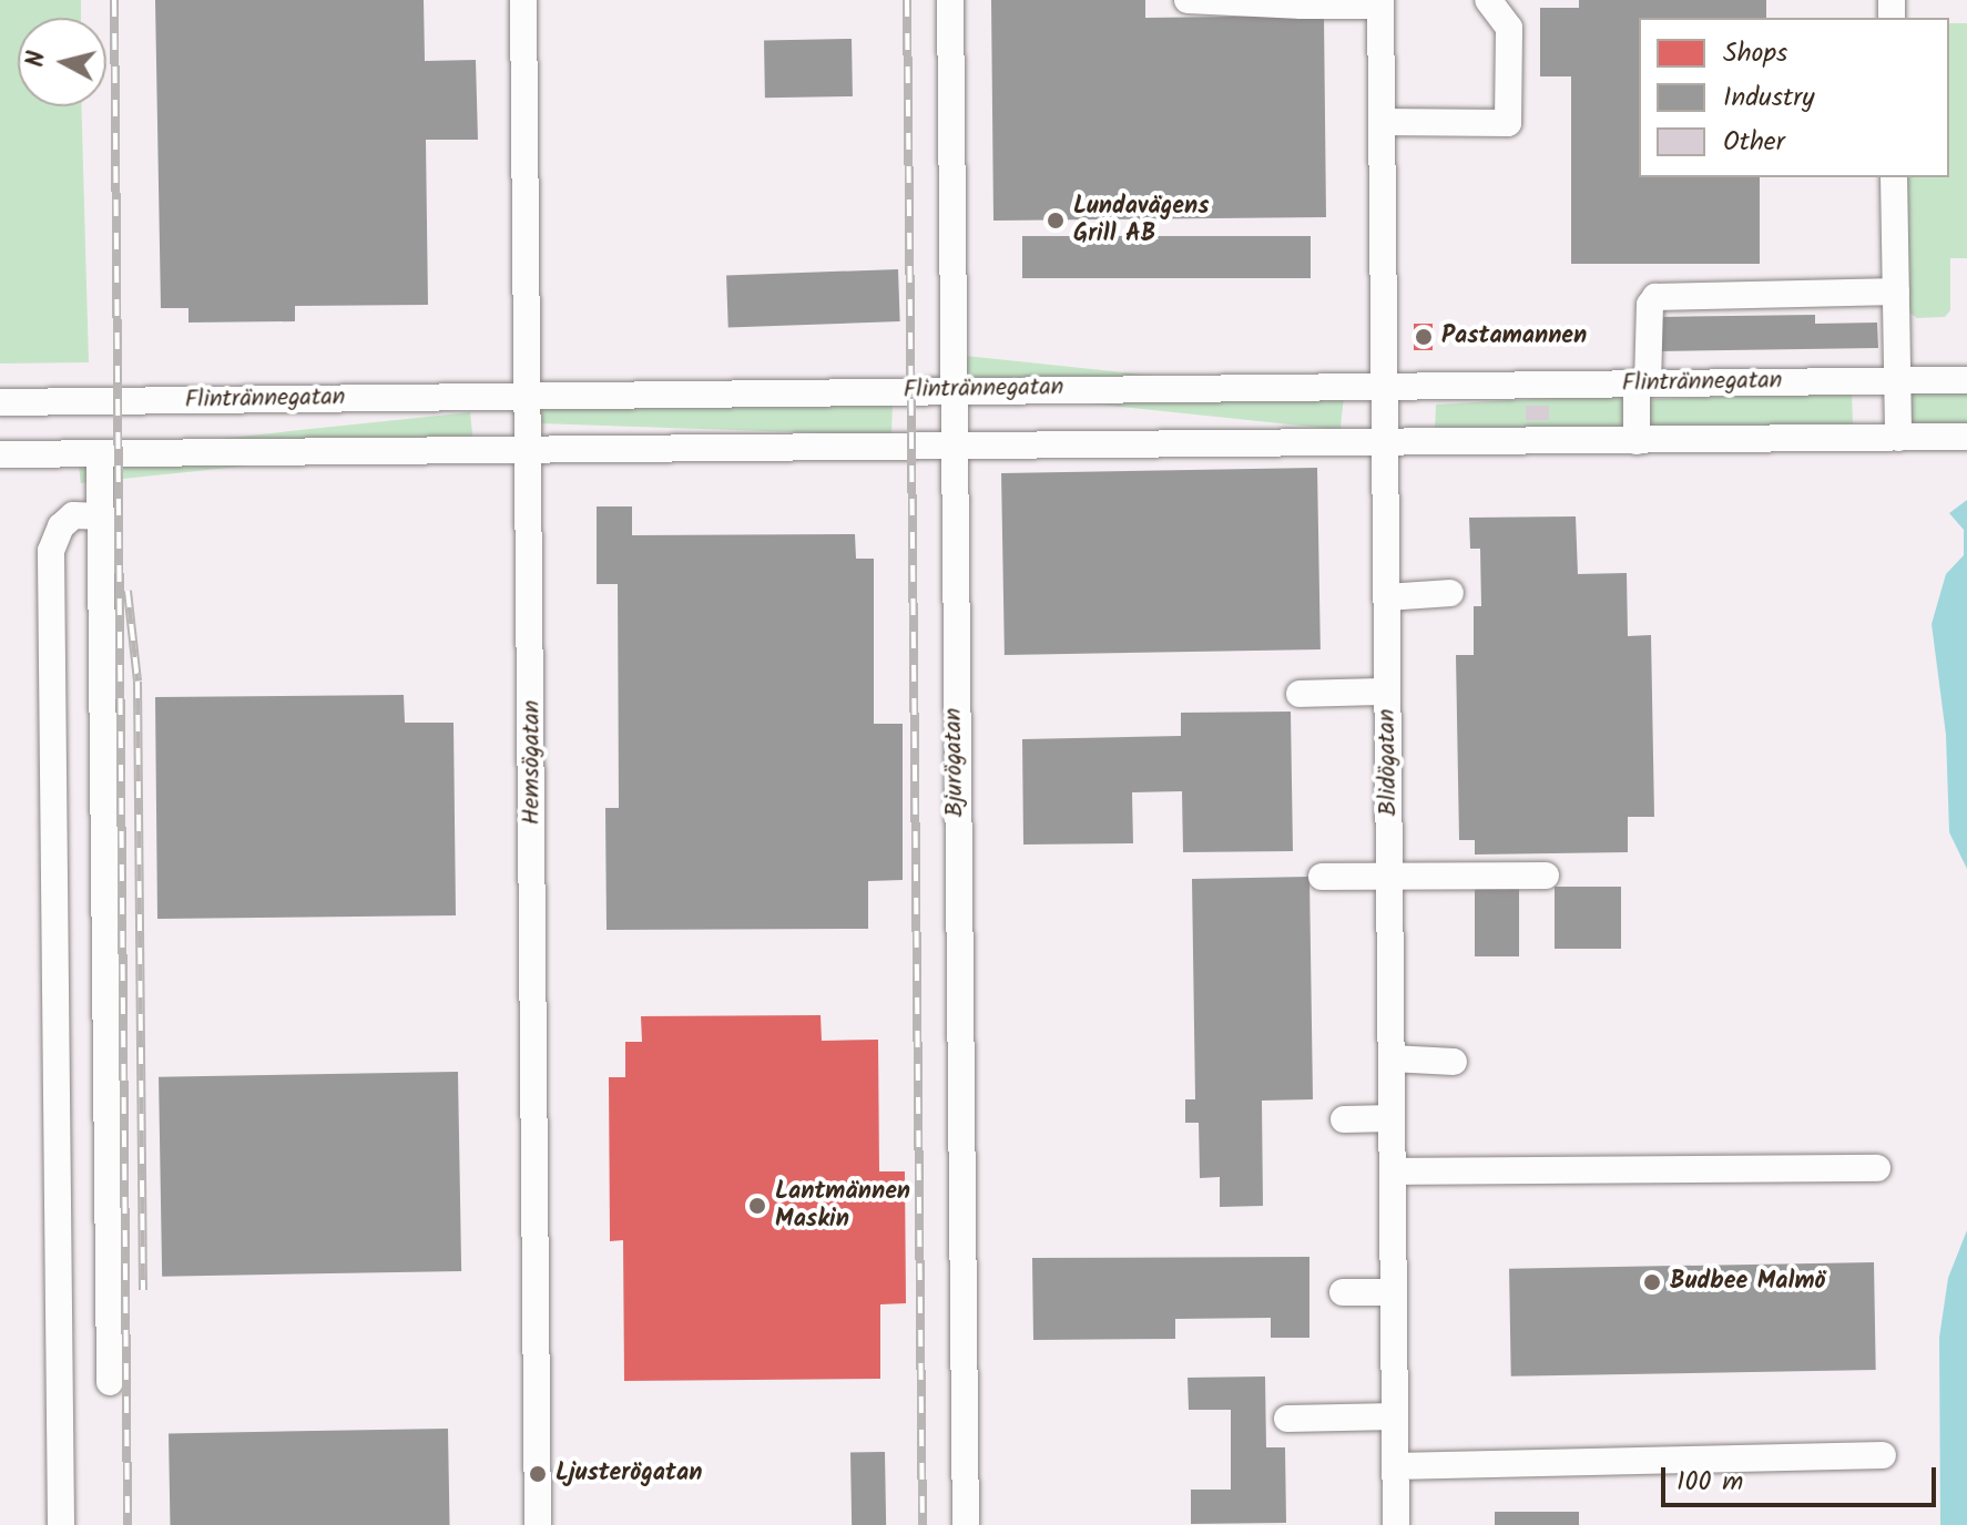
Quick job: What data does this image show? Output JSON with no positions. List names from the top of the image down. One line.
{"streets":{"street":["Flintrännegatan","Hemsögatan","Bjurögatan","Blidögatan"]},"crossings":[["Flintrännegatan","Hemsögatan"],["Flintrännegatan","Bjurögatan"],["Flintrännegatan","Blidögatan"]],"places":["Lundavägens Grill AB","Pastamannen","Lantmännen Maskin","Budbee Malmö","Ljusterögatan"],"legend":["Shops","Industry","Other"],"scale_bar":"100 m","north":"left"}
